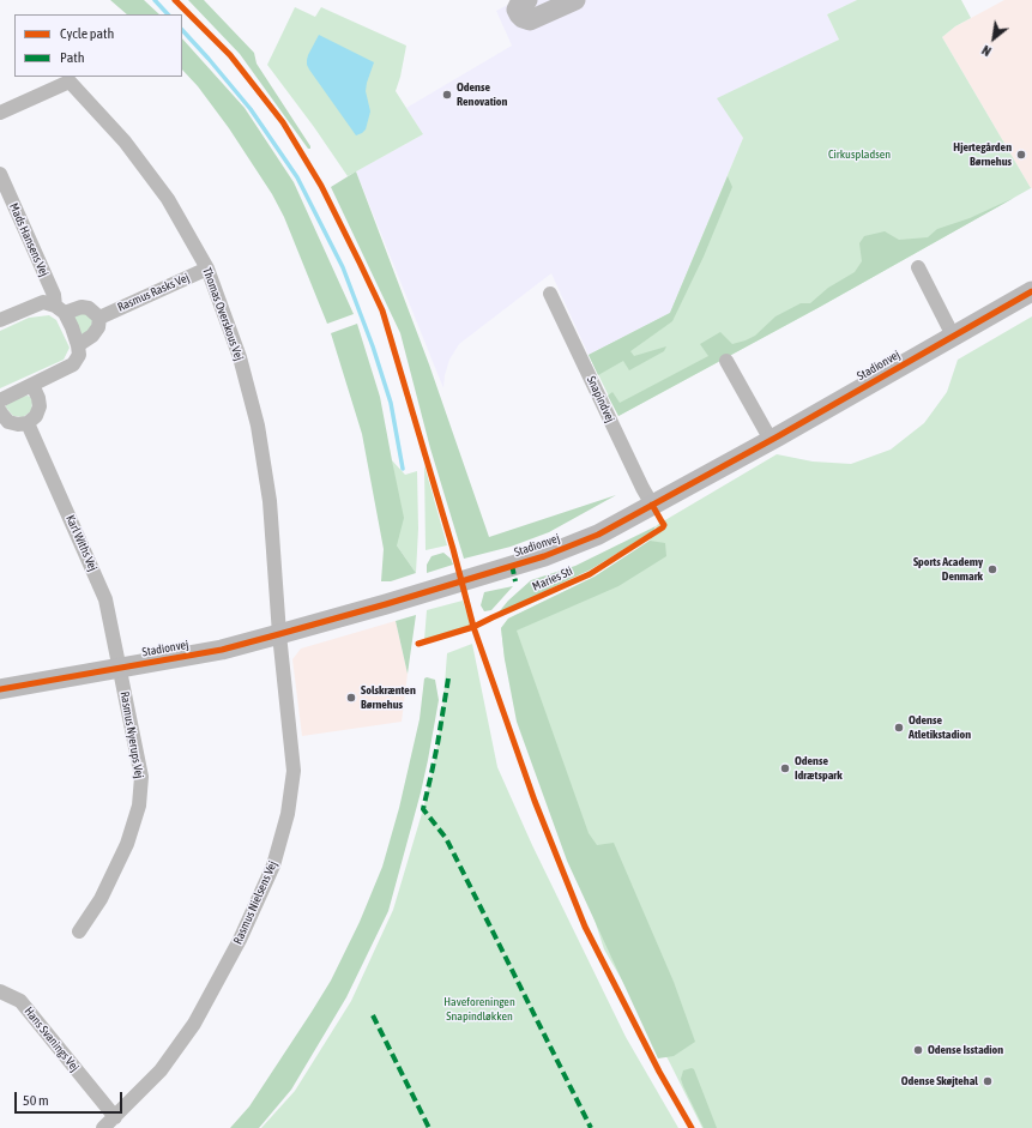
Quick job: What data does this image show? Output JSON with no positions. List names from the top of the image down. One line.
{"streets":{"street":["Mads Hansens Vej","Rasmus Rasks Vej","Thomas Overskous Vej","Stadionvej","Snapindvej","Karl Withs Vej","Rasmus Nyerups Vej","Rasmus Nielsens Vej","Hans Svanings Vej"],"cycle path":["Maries Sti"]},"crossings":[["Rasmus Rasks Vej","Thomas Overskous Vej"],["Thomas Overskous Vej","Stadionvej"],["Thomas Overskous Vej","Rasmus Nielsens Vej"],["Stadionvej","Snapindvej"],["Stadionvej","Karl Withs Vej"],["Stadionvej","Rasmus Nyerups Vej"],["Stadionvej","Rasmus Nielsens Vej"],["Karl Withs Vej","Rasmus Nyerups Vej"],["Rasmus Nielsens Vej","Hans Svanings Vej"]],"parks":["Cirkuspladsen","Haveforeningen Snapindløkken"],"places":["Odense Renovation","Hjertegården Børnehus","Sports Academy Denmark","Solskrænten Børnehus","Odense Atletikstadion","Odense Idrætspark","Odense Isstadion","Odense Skøjtehal"],"legend":["Cycle path","Path"],"scale_bar":"50 m","north":"bottom left"}
